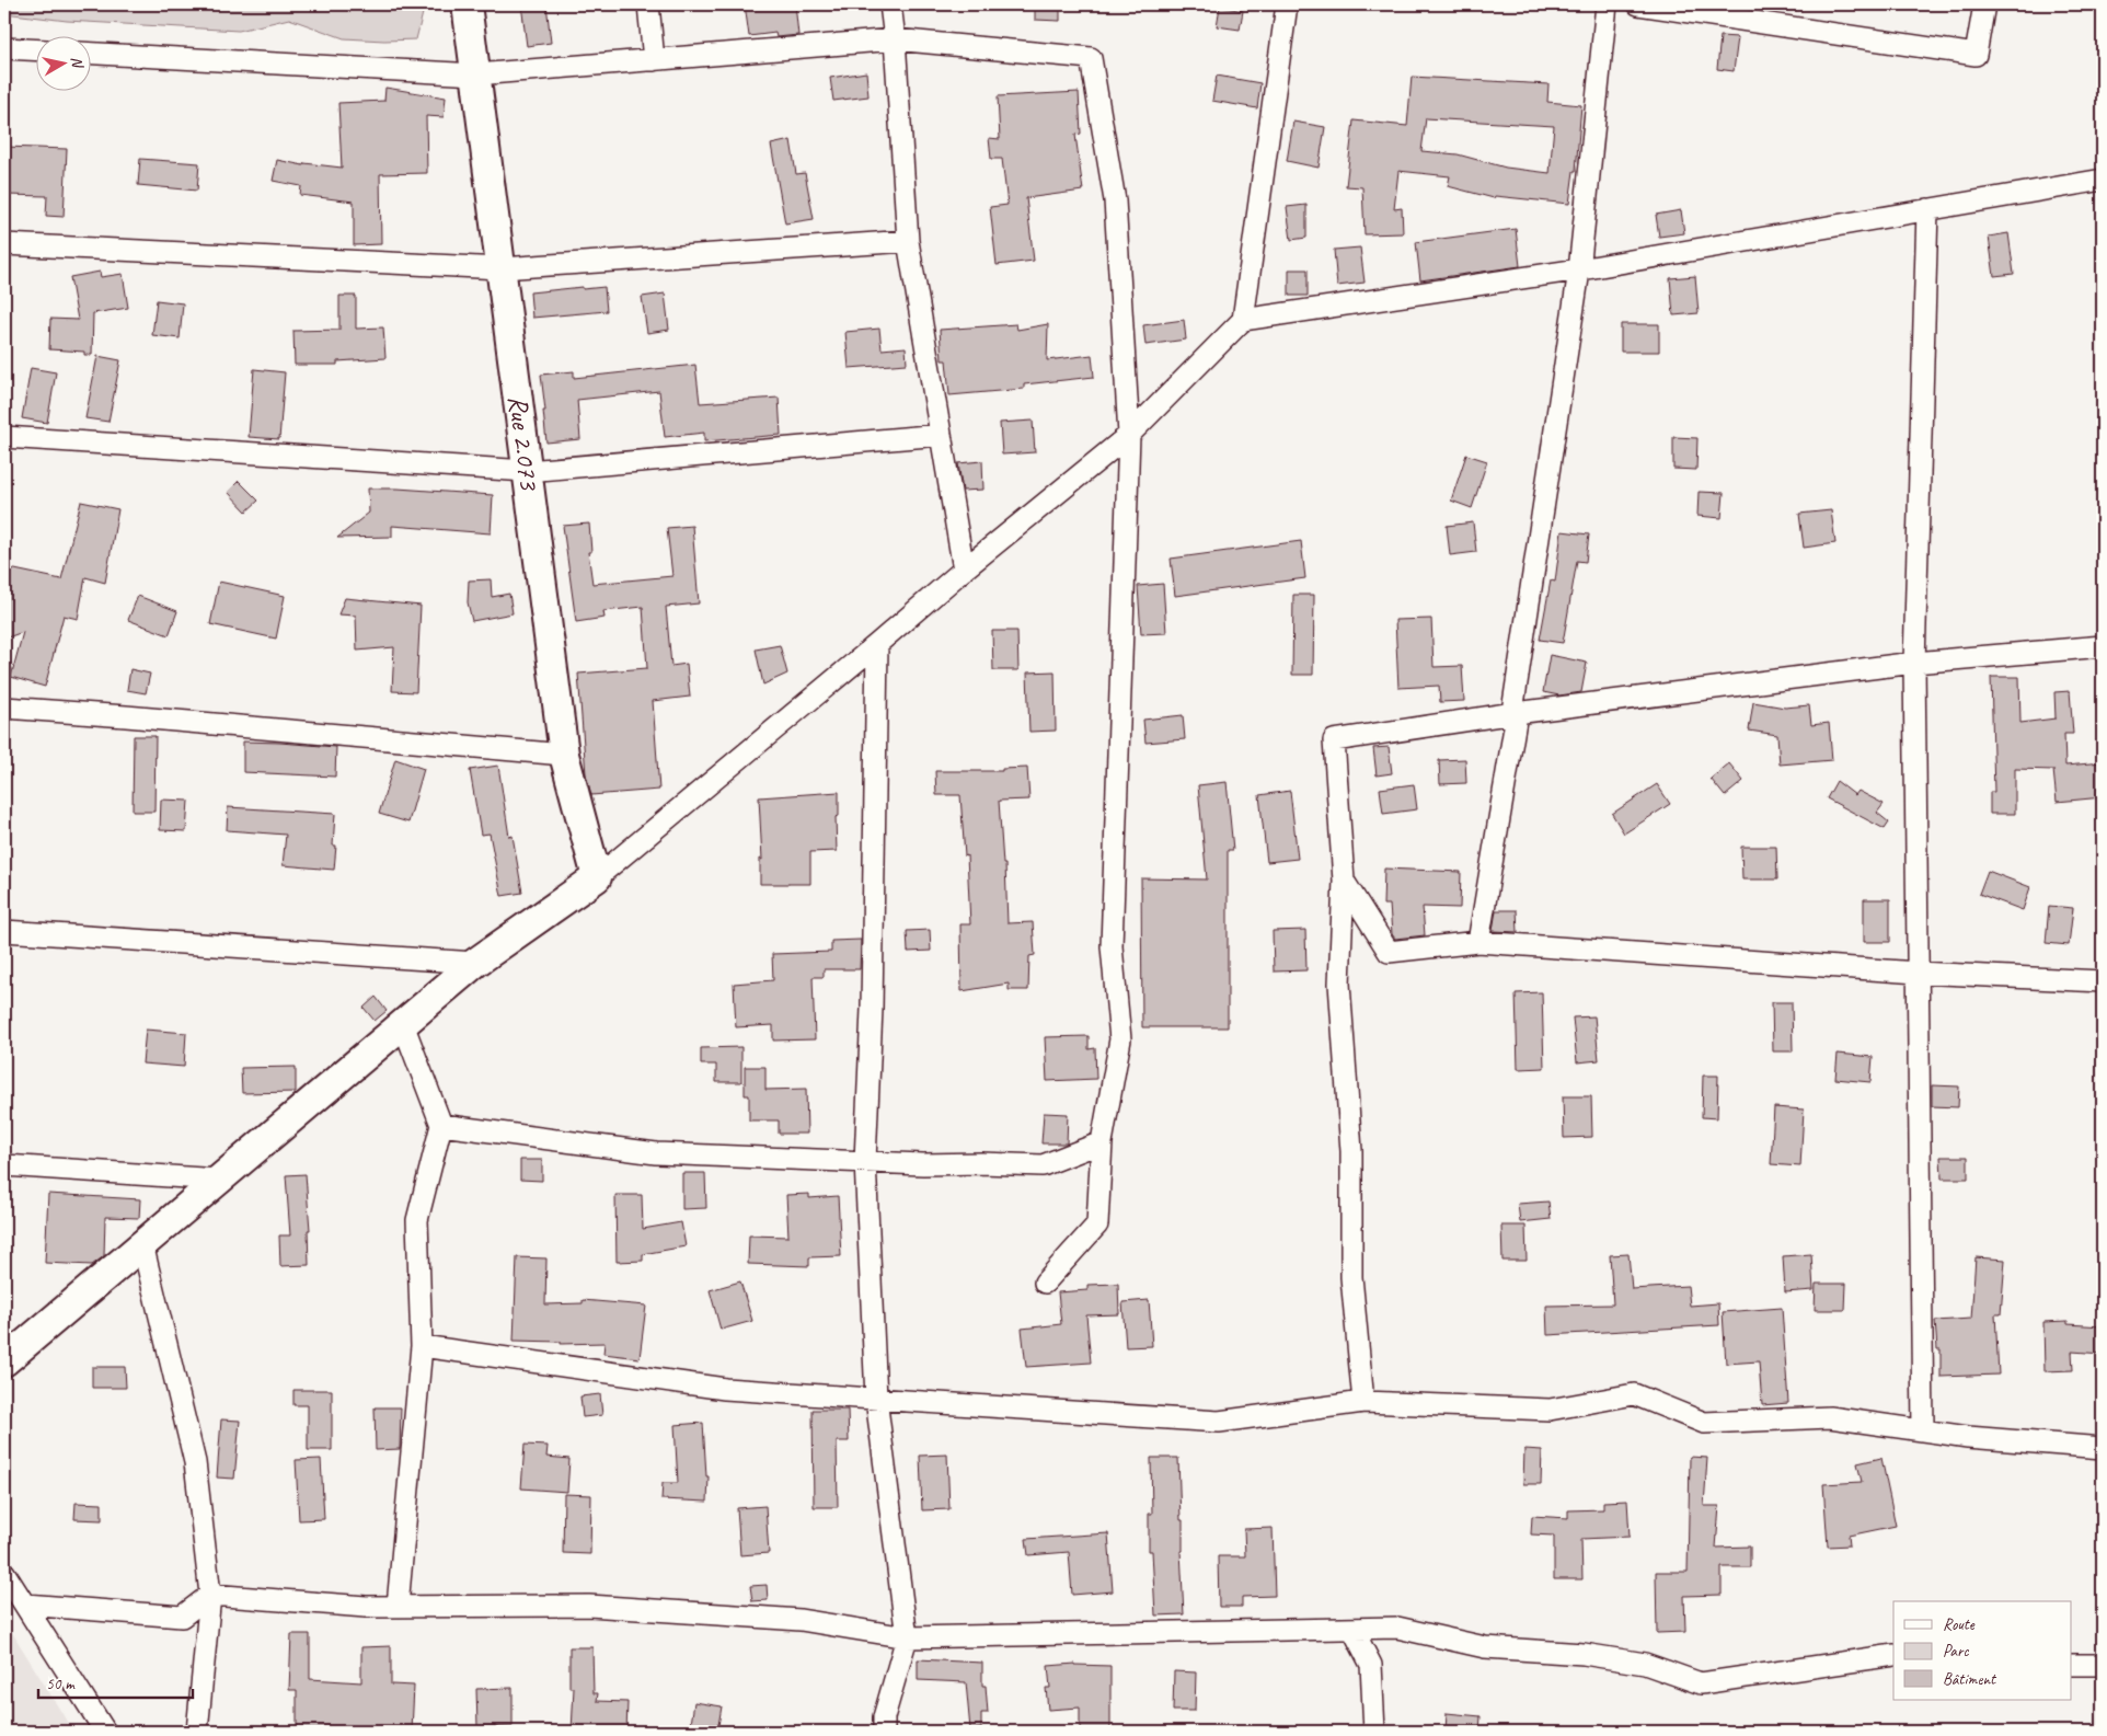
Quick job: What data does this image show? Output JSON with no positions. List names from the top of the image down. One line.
{"streets":{"street":["Rue 2.073"]},"legend":["Route","Parc","Bâtiment"],"scale_bar":"50 m","north":"right"}
